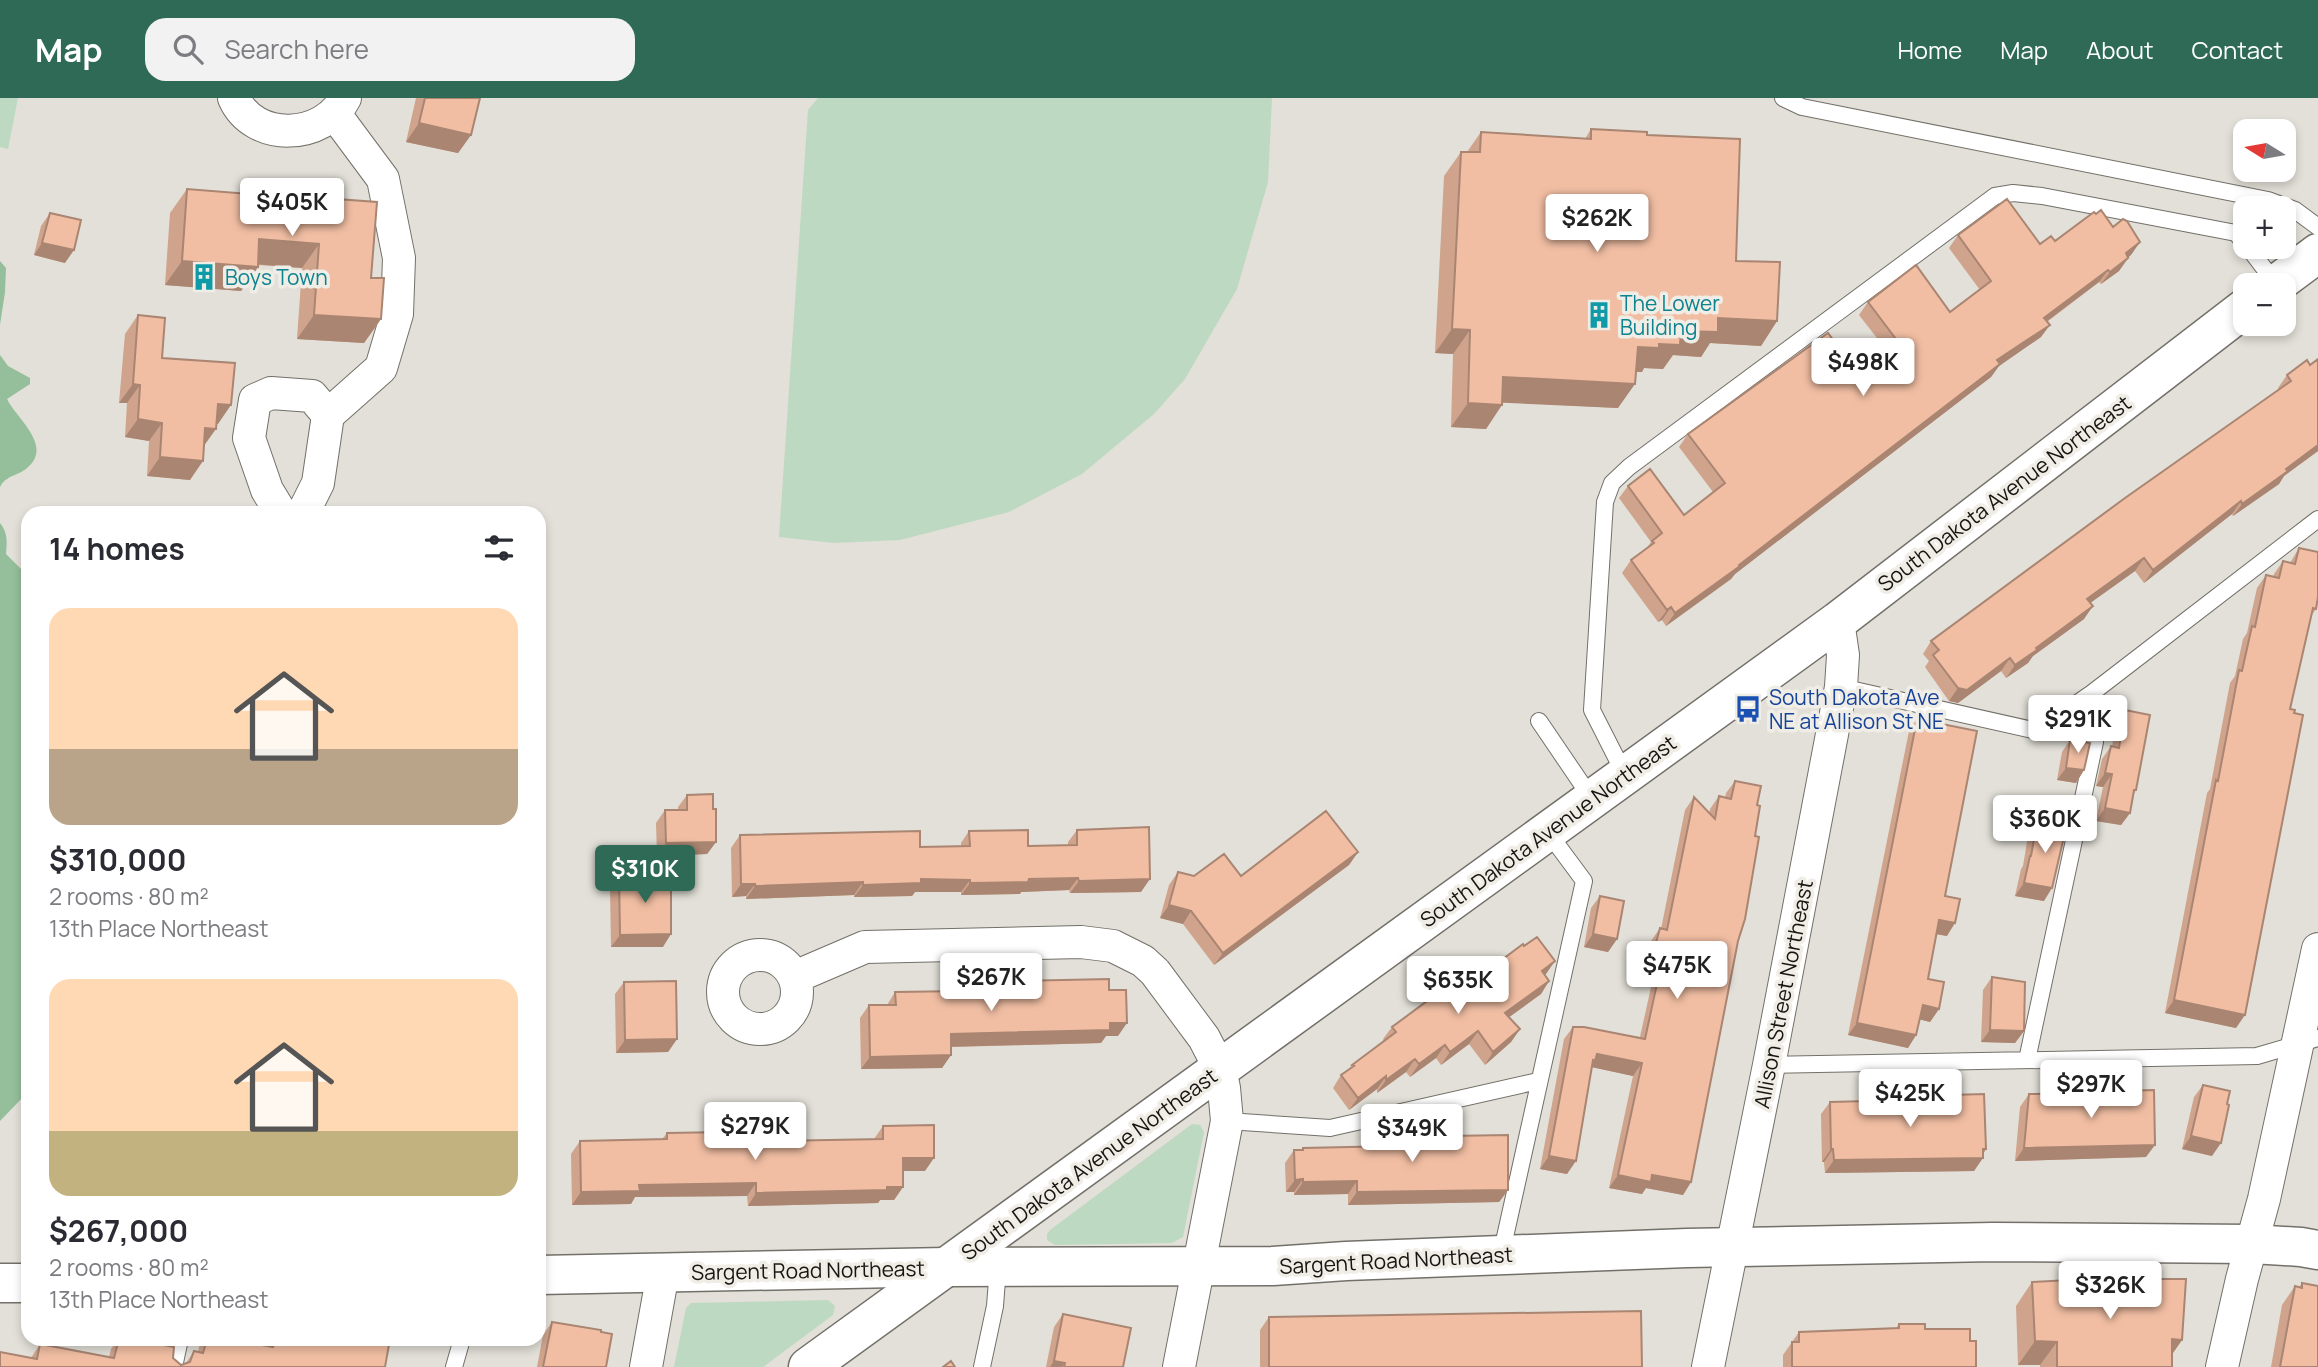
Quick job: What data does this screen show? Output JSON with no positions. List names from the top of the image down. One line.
{"streets":{"main road":["South Dakota Avenue Northeast","Sargent Road Northeast"],"street":["Allison Street Northeast"]},"crossings":[["South Dakota Avenue Northeast","Allison Street Northeast"],["South Dakota Avenue Northeast","Sargent Road Northeast"],["Allison Street Northeast","Sargent Road Northeast"]],"places":{"building":["Boys Town","The Lower Building"],"bus stop":["South Dakota Ave NE at Allison St NE"]},"north":"left","page":{"header":"Map","search":"Search here","nav":["Home","Map","About","Contact"],"map_buttons":["+","−"],"price":["$405K","$262K","$498K","$291K","$360K","$310K","$475K","$267K","$635K","$297K","$425K","$279K","$349K","$326K"],"heading":"14 homes","list":[{"name":"$310,000","note":"2 rooms · 80 m² · 13th Place Northeast"},{"name":"$267,000","note":"2 rooms · 80 m² · 13th Place Northeast"}]}}
